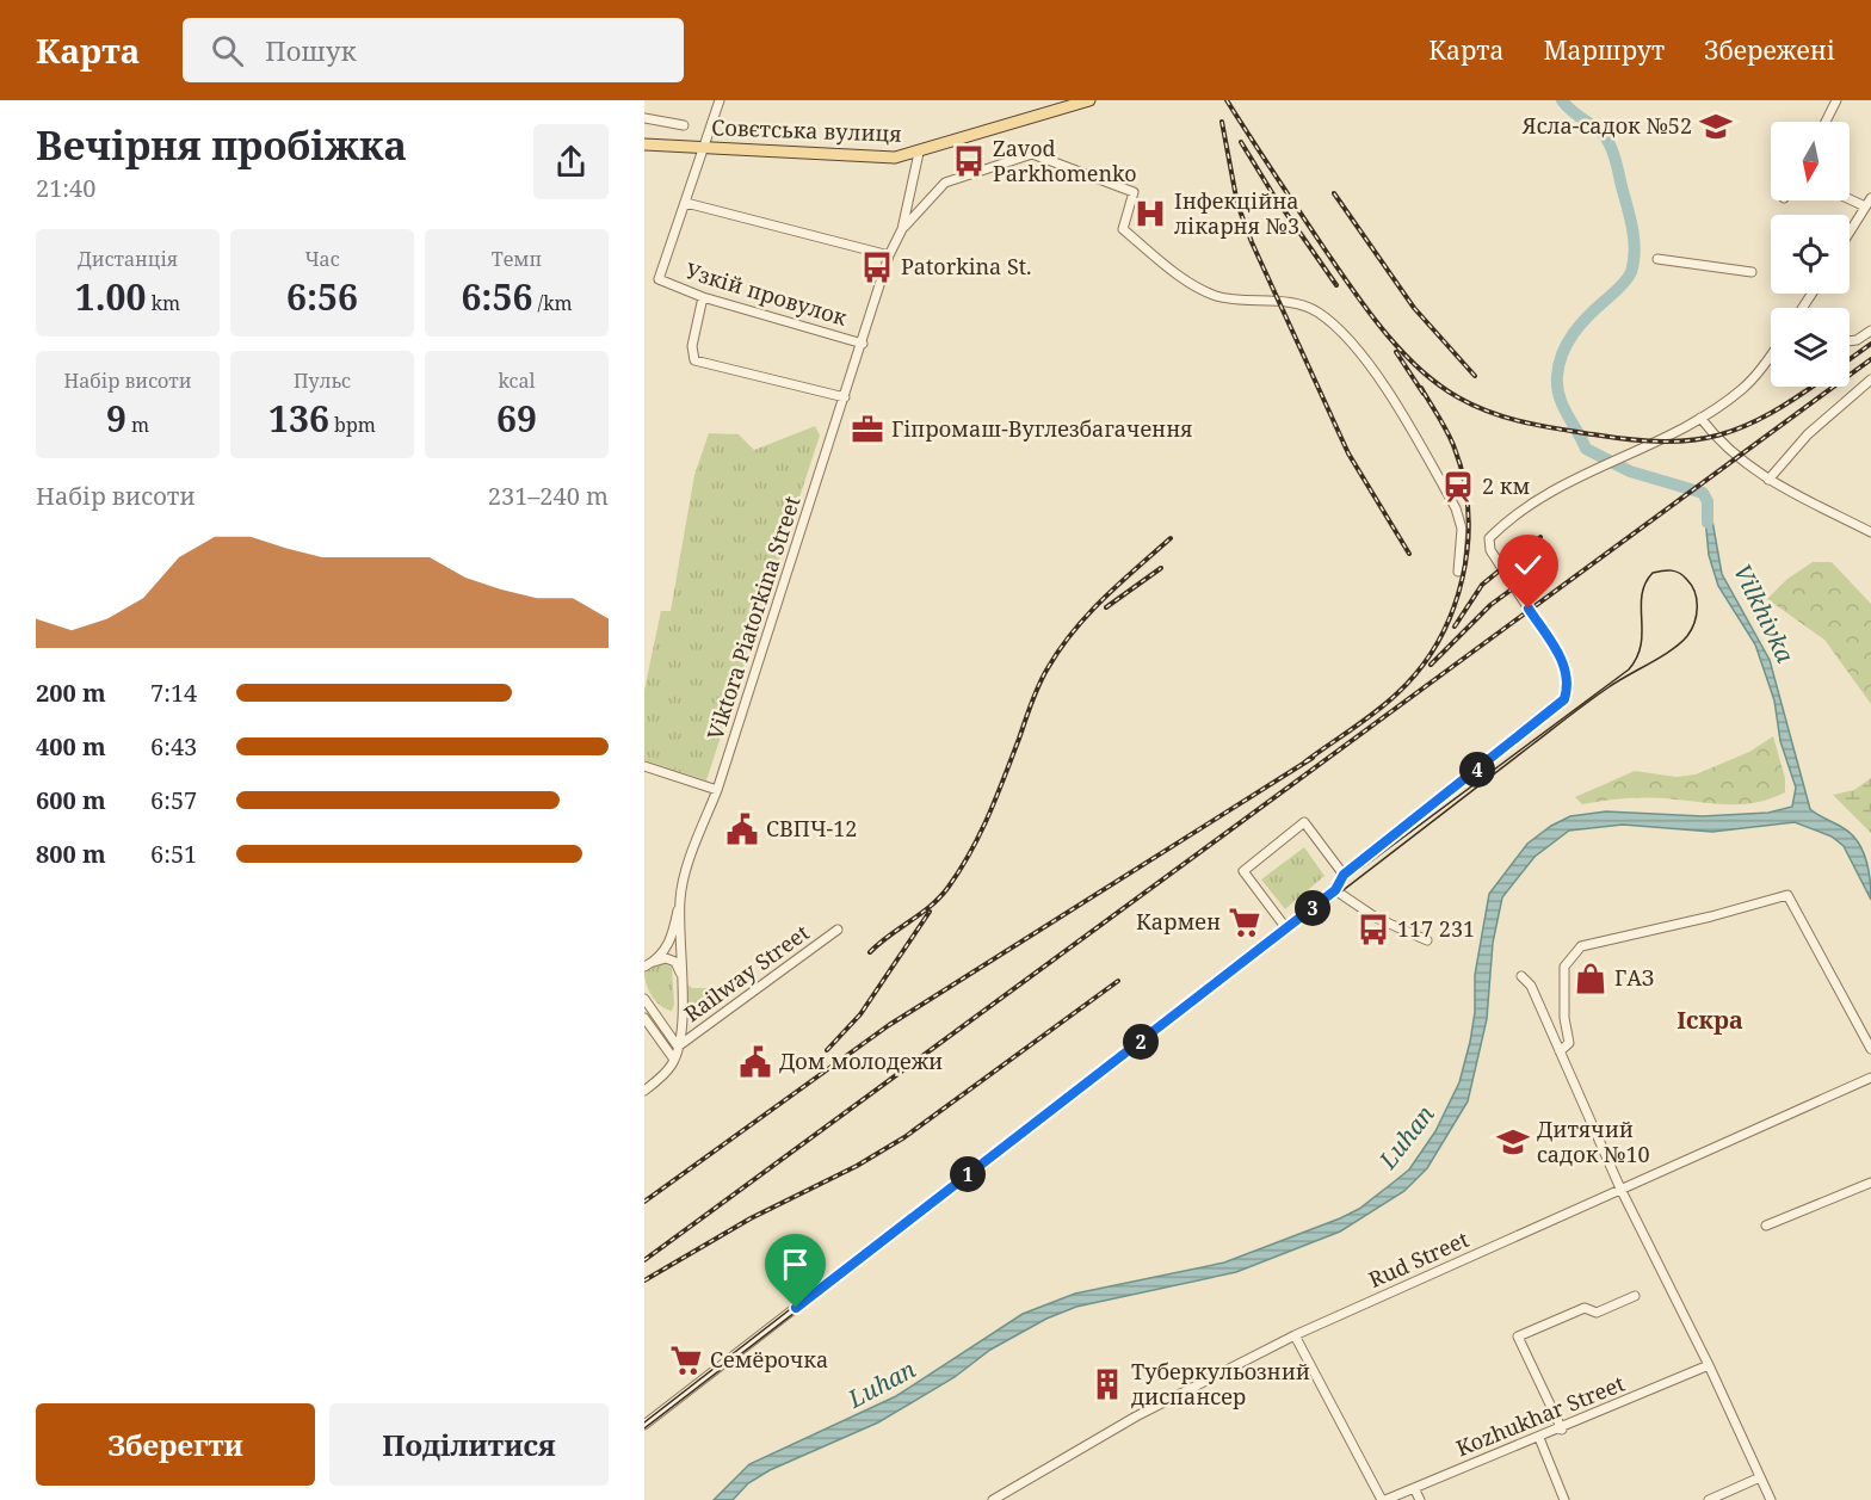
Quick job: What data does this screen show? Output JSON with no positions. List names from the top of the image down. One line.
{"streets":{"main road":["Совєтська вулиця"],"street":["Узкій провулок","Viktora Piatorkina Street","Railway Street","Rud Street","Kozhukhar Street"]},"crossings":[["Совєтська вулиця","Viktora Piatorkina Street"],["Узкій провулок","Viktora Piatorkina Street"],["Viktora Piatorkina Street","Railway Street"]],"districts":["Іскра"],"water":["Vilkhivka","Luhan"],"places":{"school or university":["Ясла-садок №52","Дитячий садок №10"],"bus stop":["Zavod Parkhomenko","Patorkina St.","117 231"],"hospital":["Інфекційна лікарня №3"],"office":["Гіпромаш-Вуглезбагачення"],"station":["2 км"],"public building":["СВПЧ-12","Дом молодежи"],"supermarket":["Кармен","Семёрочка"],"shop":["ГАЗ"],"building":["Туберкульозний диспансер"]},"north":"bottom","page":{"header":"Карта","search":"Пошук","nav":["Карта","Маршрут","Збережені"],"heading":["Вечірня пробіжка","21:40"],"stats":[["Дистанція","1.00 km"],["Час","6:56"],["Темп","6:56 /km"],["Набір висоти","9 m"],["Пульс","136 bpm"],["kcal","69"]],"chart":["Набір висоти","231–240 m"],"list":[{"name":"200 m","note":"7:14"},{"name":"400 m","note":"6:43"},{"name":"600 m","note":"6:57"},{"name":"800 m","note":"6:51"}],"pins":["4","3","2","1"],"buttons":["Зберегти","Поділитися"]}}
